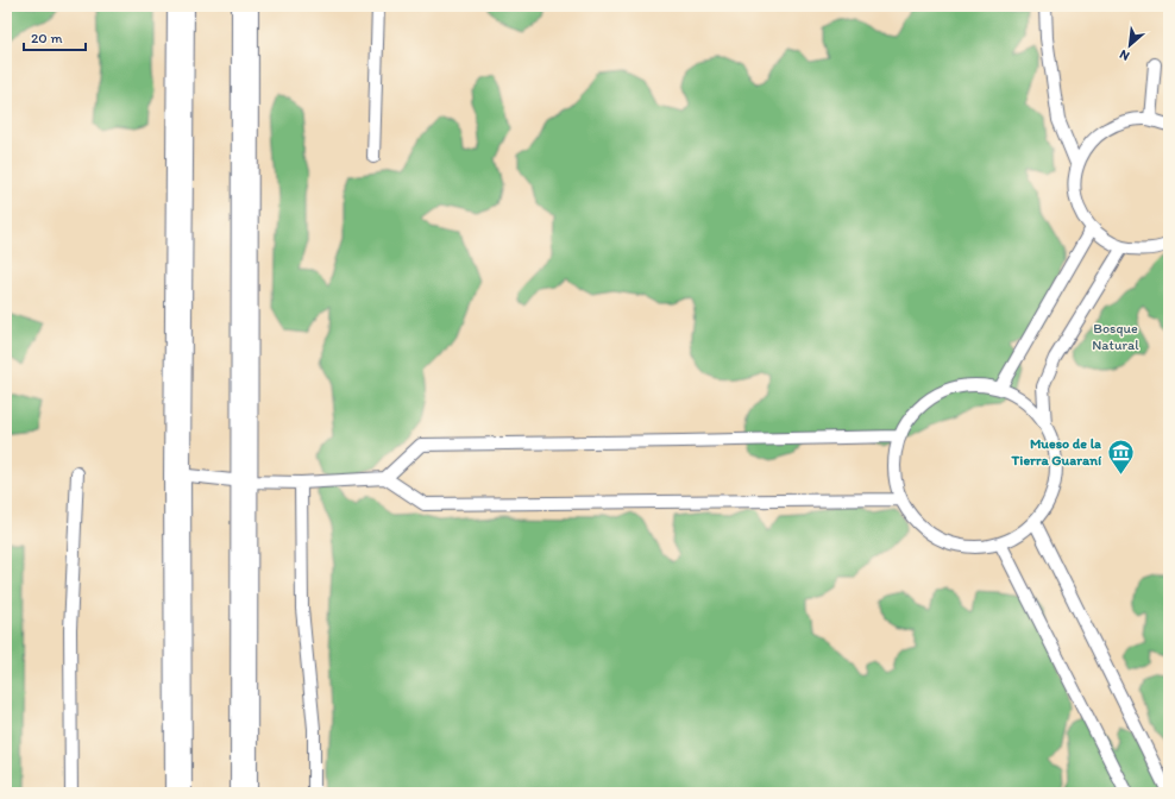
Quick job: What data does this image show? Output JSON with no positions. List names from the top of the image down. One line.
{"parks":["Bosque Natural"],"places":{"museum":["Mueso de la Tierra Guaraní"]},"scale_bar":"20 m","north":"bottom left"}
